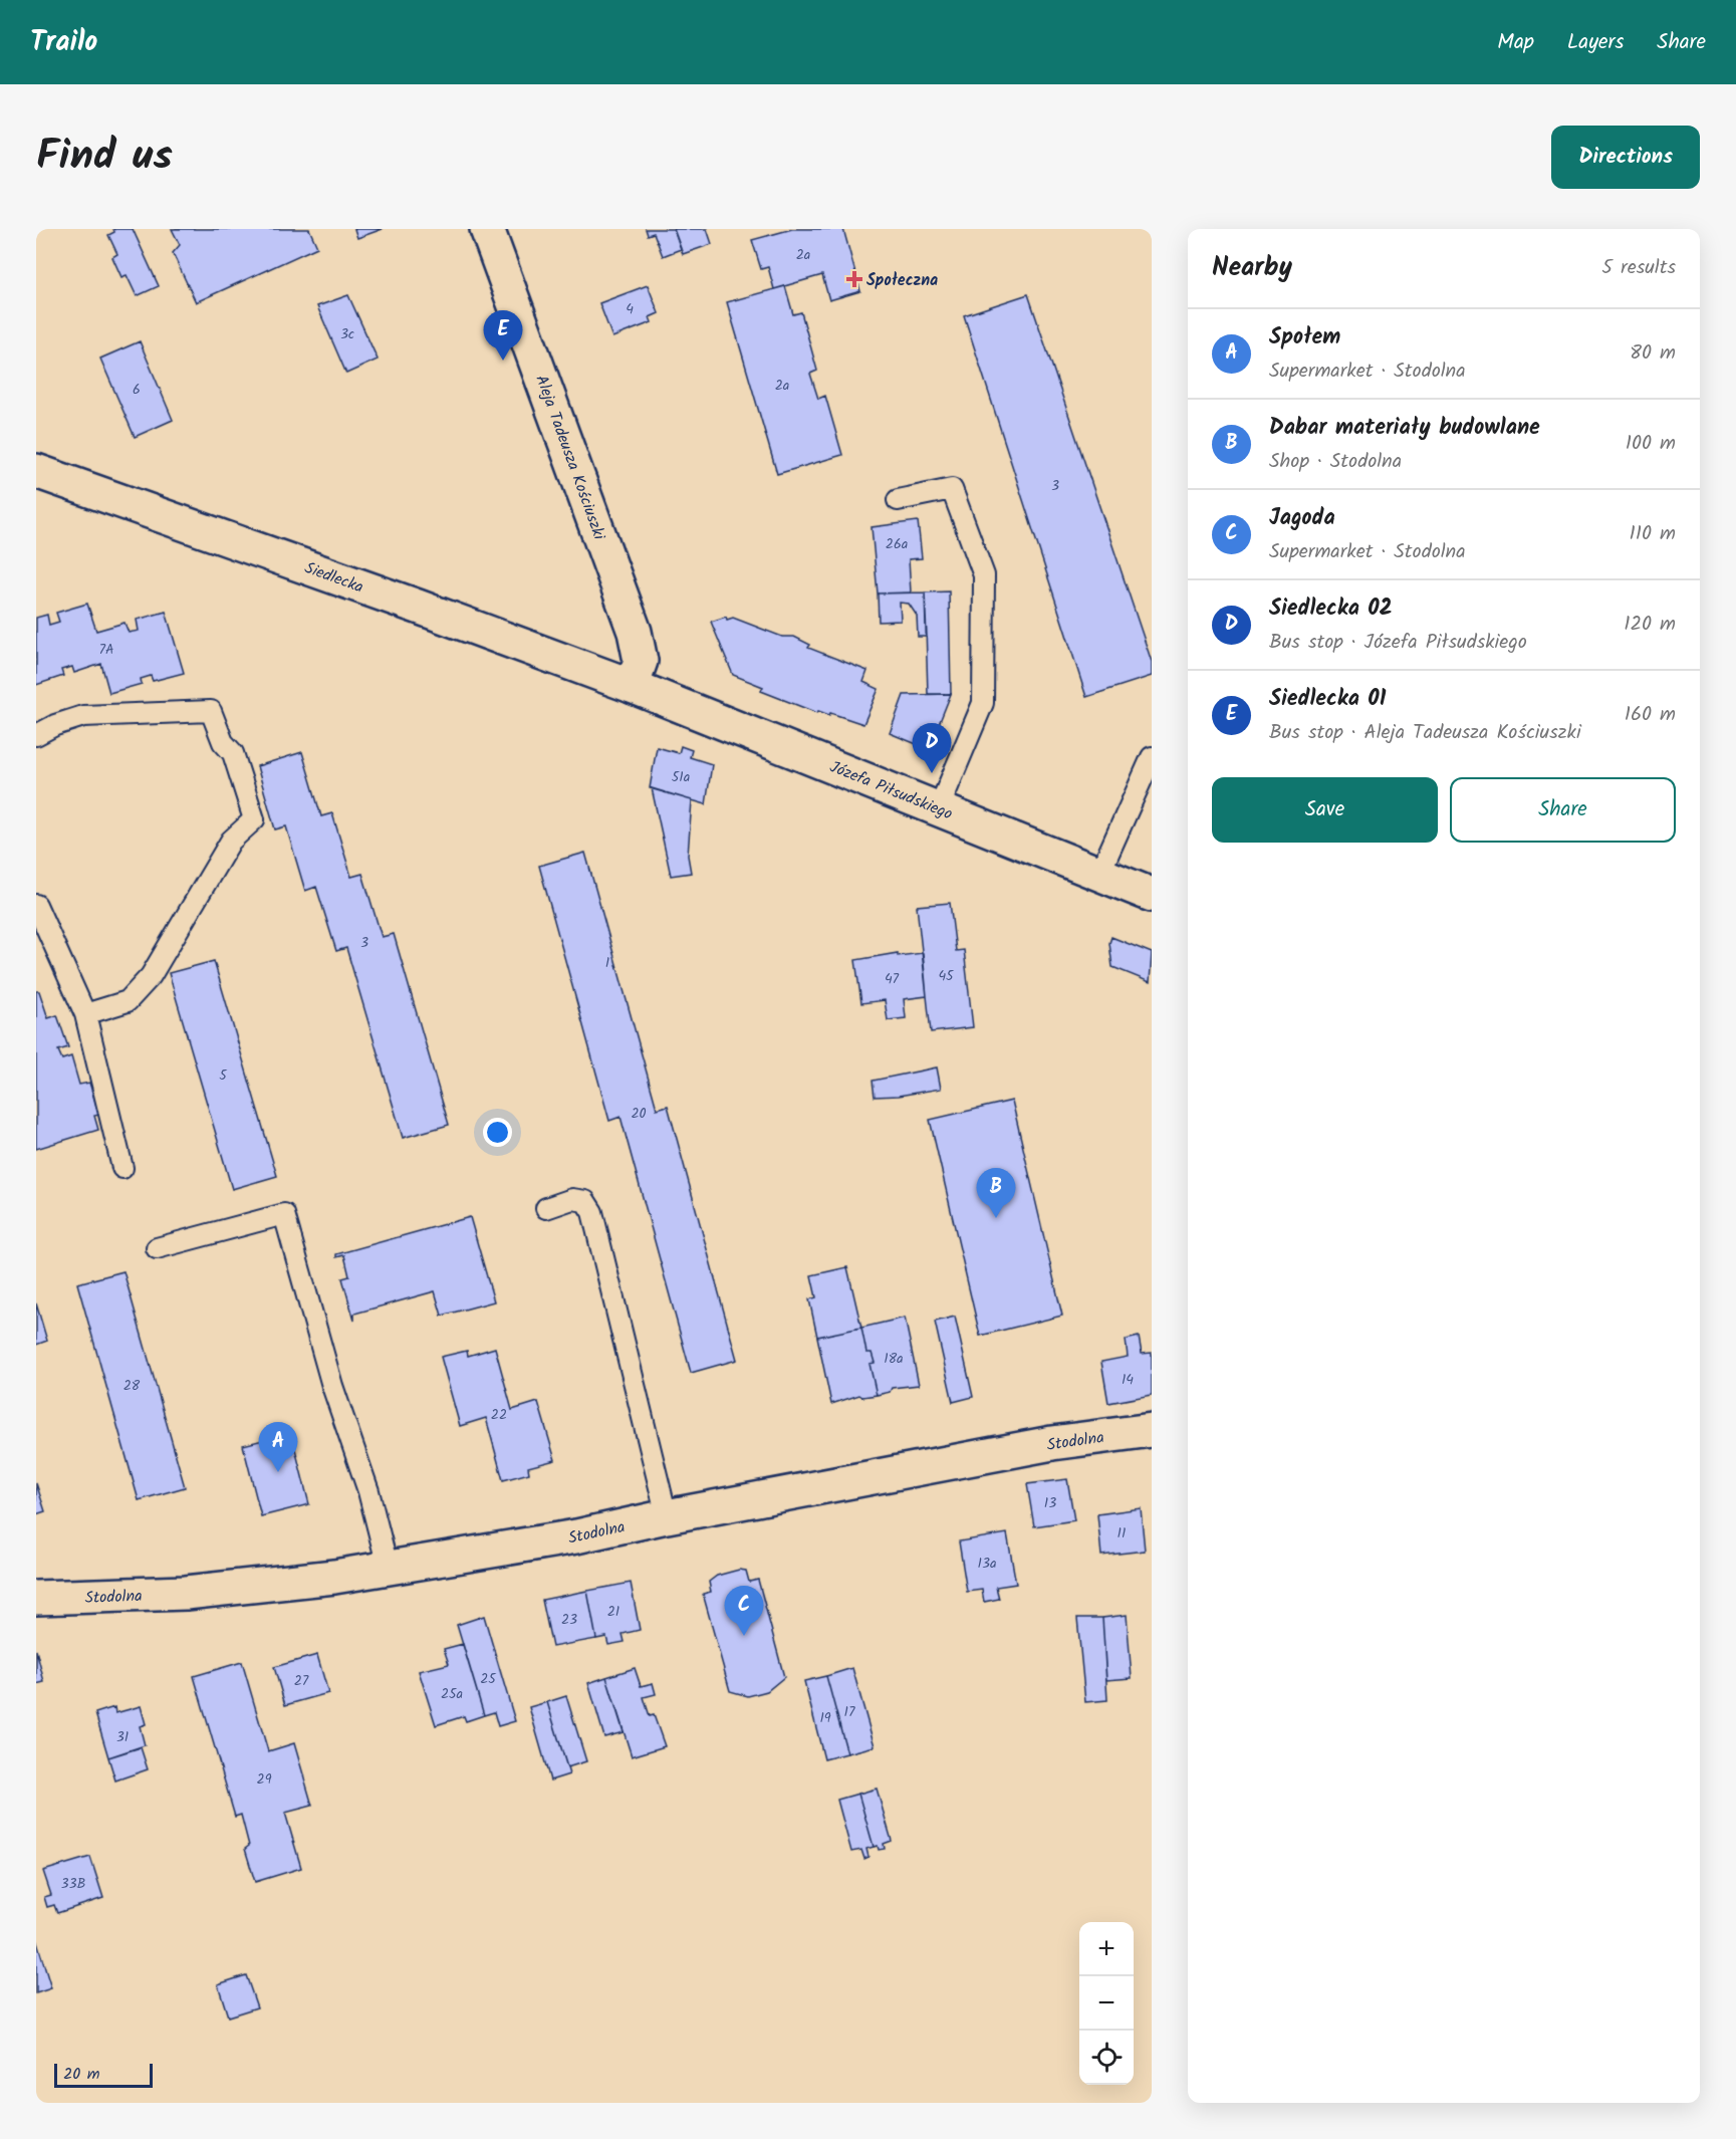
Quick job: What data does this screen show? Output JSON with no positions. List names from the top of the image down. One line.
{"streets":{"street":["Aleja Tadeusza Kościuszki","Siedlecka","Józefa Piłsudskiego","Stodolna"]},"crossings":[["Aleja Tadeusza Kościuszki","Siedlecka"],["Aleja Tadeusza Kościuszki","Józefa Piłsudskiego"],["Siedlecka","Józefa Piłsudskiego"]],"places":{"health":["Społeczna"]},"house_numbers":["2a","4","3c","2a","6","3","26a","7A","51a","3","1","45","47","5","20","18a","14","28","22","13","11","13a","21","23","25","27","25a","17","19","31","29","33B"],"scale_bar":"20 m","page":{"header":"Trailo","nav":["Map","Layers","Share"],"title":"Find us","buttons":["Directions",["Save","Share"]],"heading":["Nearby","5 results"],"list":[{"mark":"A","name":"Społem","note":"Supermarket · Stodolna","value":"80 m"},{"mark":"B","name":"Dabar materiały budowlane","note":"Shop · Stodolna","value":"100 m"},{"mark":"C","name":"Jagoda","note":"Supermarket · Stodolna","value":"110 m"},{"mark":"D","name":"Siedlecka 02","note":"Bus stop · Józefa Piłsudskiego","value":"120 m"},{"mark":"E","name":"Siedlecka 01","note":"Bus stop · Aleja Tadeusza Kościuszki","value":"160 m"}],"pins":["E","D","B","A","C"],"map_buttons":["+","−"],"scale":"20 m"}}
